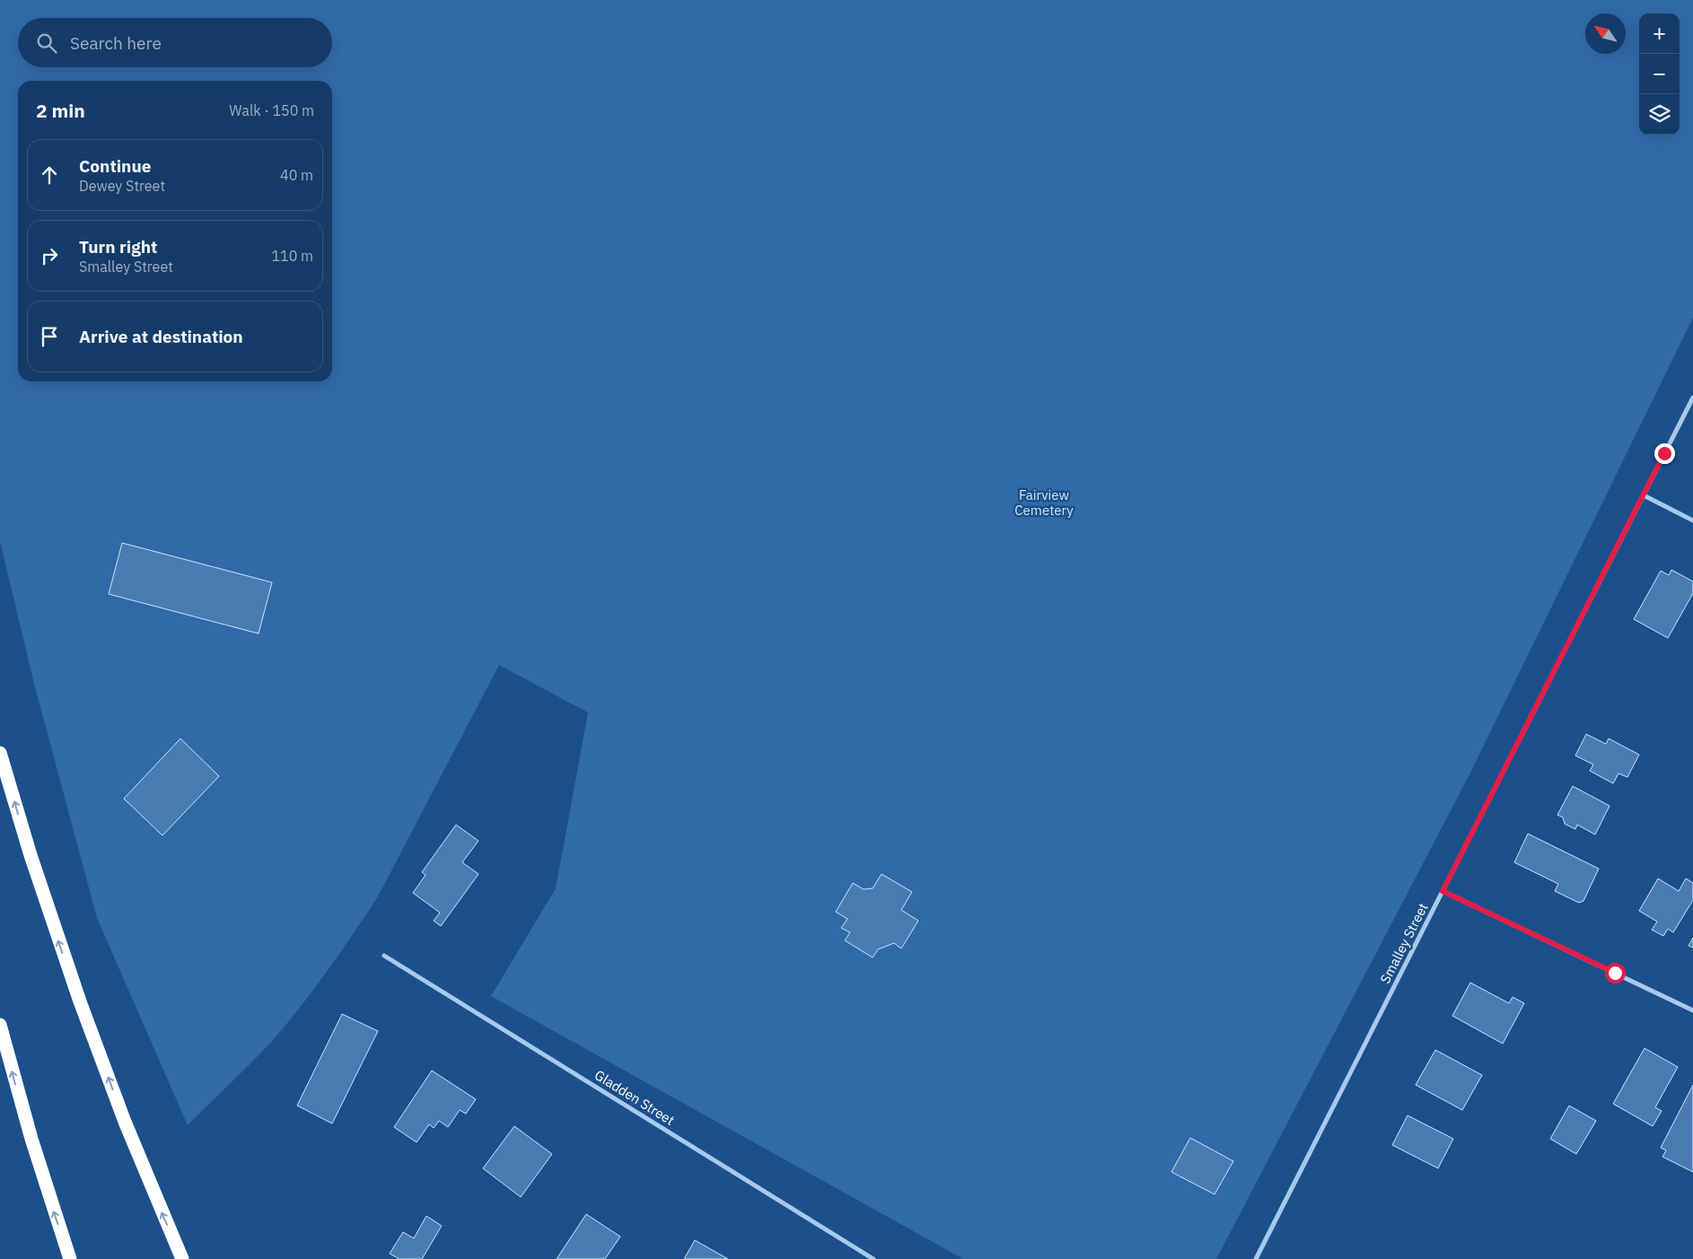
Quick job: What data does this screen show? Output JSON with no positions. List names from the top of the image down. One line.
{"streets":{"street":["Smalley Street","Gladden Street"]},"parks":["Fairview Cemetery"],"north":"top left","page":{"map_buttons":["+","−"],"search":"Search here","heading":["2 min","Walk · 150 m"],"list":[["Continue","Dewey Street","40 m"],["Turn right","Smalley Street","110 m"],"Arrive at destination"]}}
